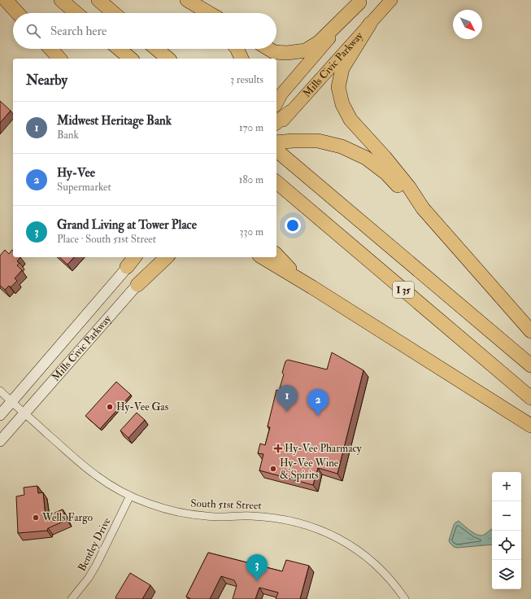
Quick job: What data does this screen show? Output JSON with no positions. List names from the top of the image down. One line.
{"streets":{"highway":["I 35"],"main road":["Mills Civic Parkway"],"street":["South 51st Street","Bentley Drive"]},"crossings":[["Mills Civic Parkway","South 51st Street"],["South 51st Street","Bentley Drive"]],"places":{"other":["Hy-Vee Gas","Hy-Vee Wine & Spirits","Wells Fargo"],"health":["Hy-Vee Pharmacy"]},"north":"bottom right","page":{"search":"Search here","heading":["Nearby","3 results"],"list":[{"mark":"1","name":"Midwest Heritage Bank","note":"Bank","value":"170 m"},{"mark":"2","name":"Hy-Vee","note":"Supermarket","value":"180 m"},{"mark":"3","name":"Grand Living at Tower Place","note":"Place · South 51st Street","value":"330 m"}],"pins":["1","2","3"],"map_buttons":["+","−"]}}
